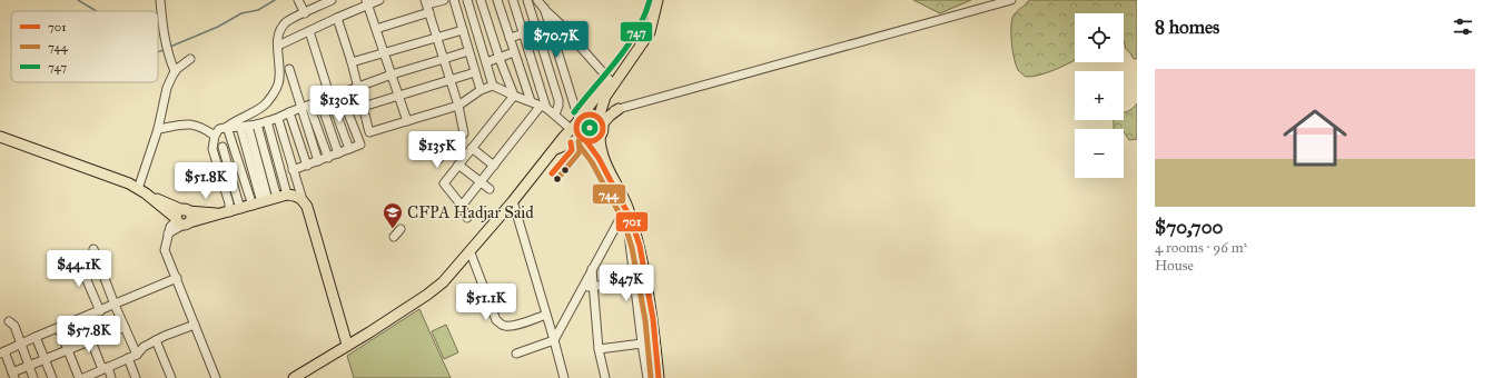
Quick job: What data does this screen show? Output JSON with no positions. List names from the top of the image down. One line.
{"places":{"school or university":["CFPA Hadjar Said"]},"lines":["transit line 747","transit line 701","transit line 744"],"legend":["701","744","747"],"page":{"heading":"8 homes","map_buttons":["+","−"],"price":["$70.7K","$130K","$135K","$51.8K","$44.1K","$47K","$51.1K","$57.8K"],"list":[{"name":"$70,700","note":"4 rooms · 96 m² · House"}]}}
